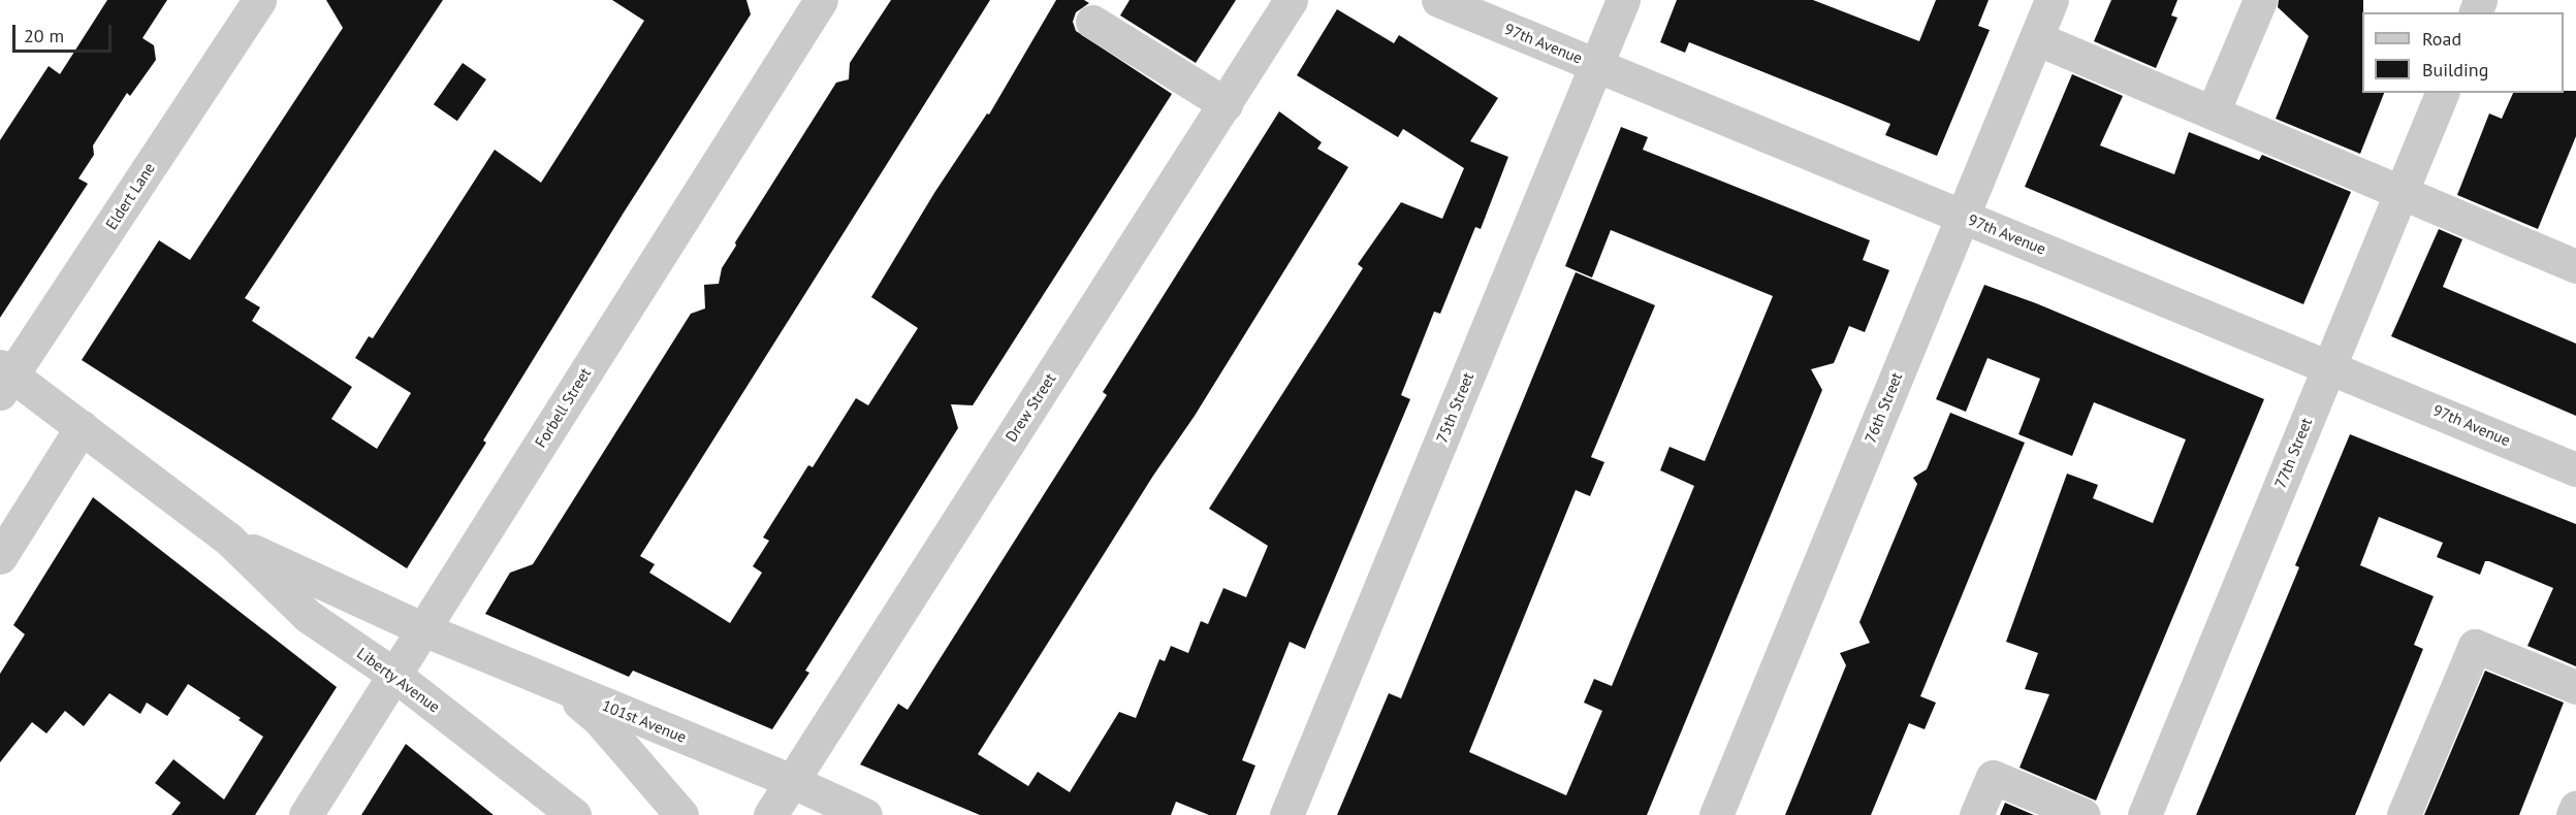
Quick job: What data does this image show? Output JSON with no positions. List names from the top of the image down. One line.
{"streets":{"street":["97th Avenue","Eldert Lane","Forbell Street","Drew Street","75th Street","76th Street","77th Street","Liberty Avenue","101st Avenue"]},"crossings":[["97th Avenue","75th Street"],["97th Avenue","76th Street"],["97th Avenue","77th Street"],["Eldert Lane","Liberty Avenue"],["Forbell Street","Liberty Avenue"],["Forbell Street","101st Avenue"],["Drew Street","101st Avenue"],["Liberty Avenue","101st Avenue"]],"legend":["Road","Building"],"scale_bar":"20 m"}
